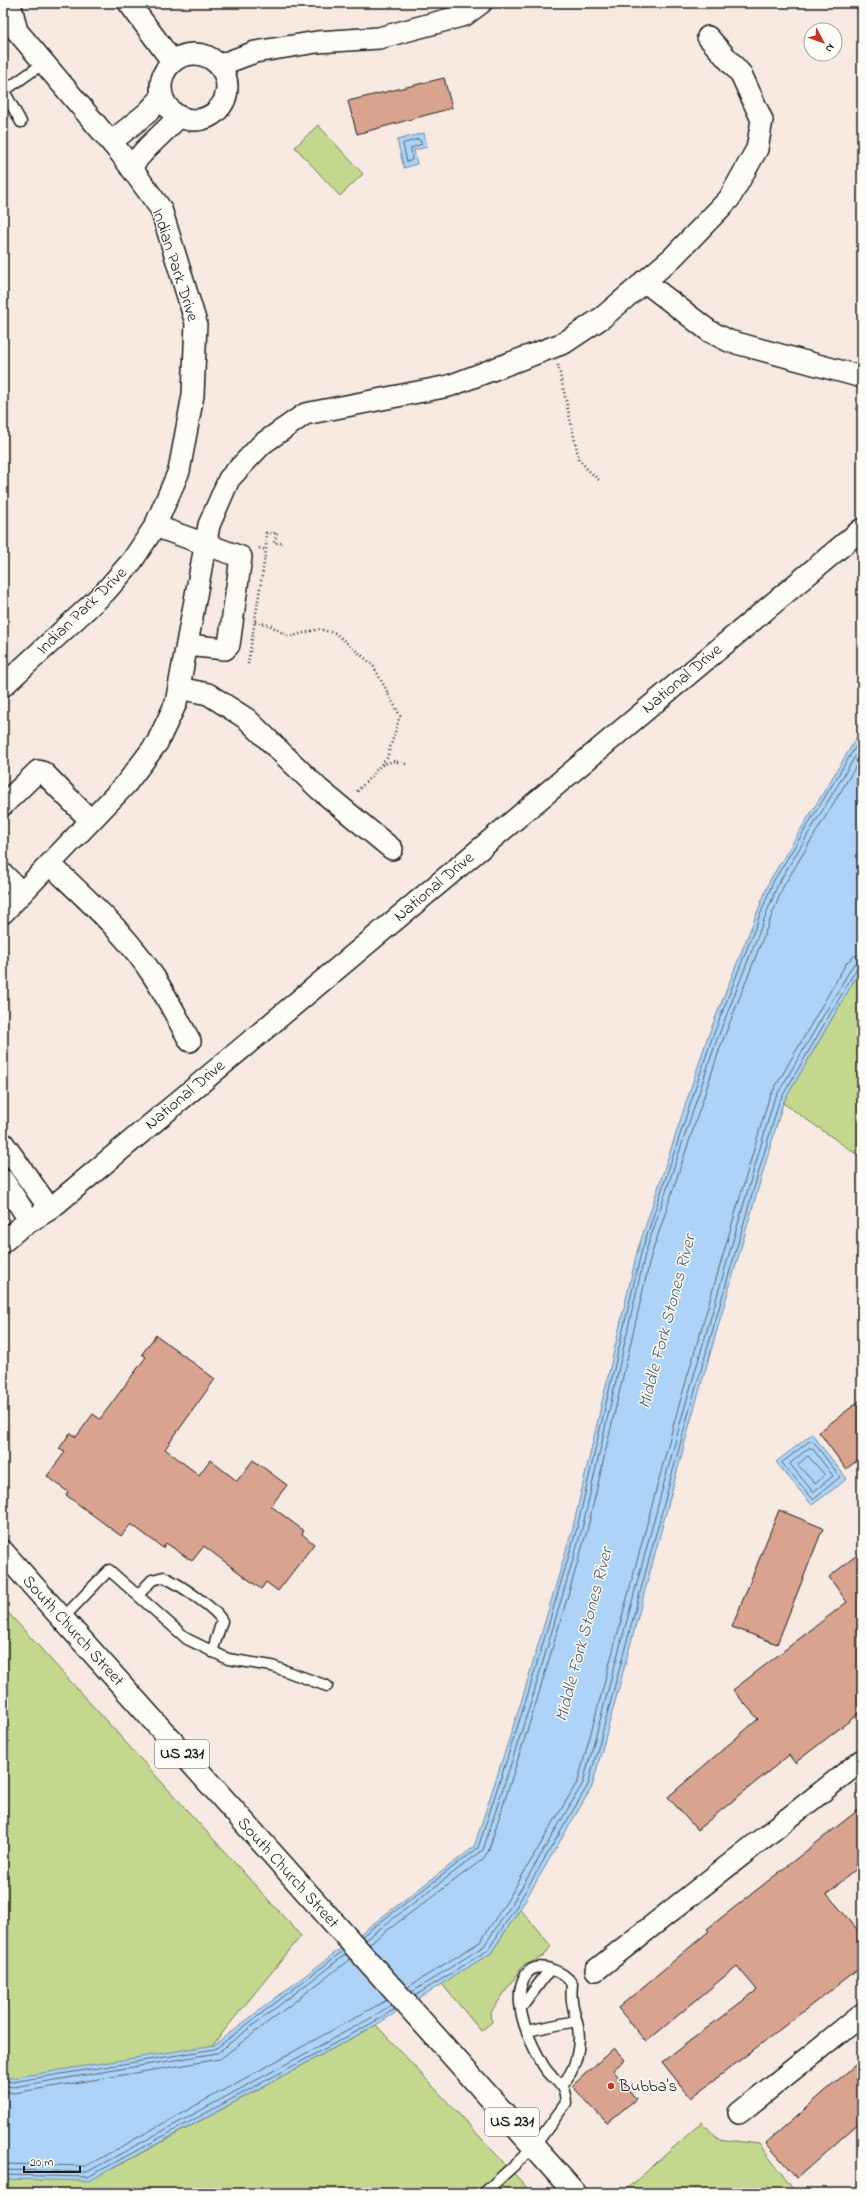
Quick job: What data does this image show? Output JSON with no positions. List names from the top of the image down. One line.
{"streets":{"highway":["South Church Street","US 231"],"street":["Indian Park Drive","National Drive"]},"water":["Middle Fork Stones River"],"places":["Bubba's"],"scale_bar":"20 m","north":"bottom right"}
